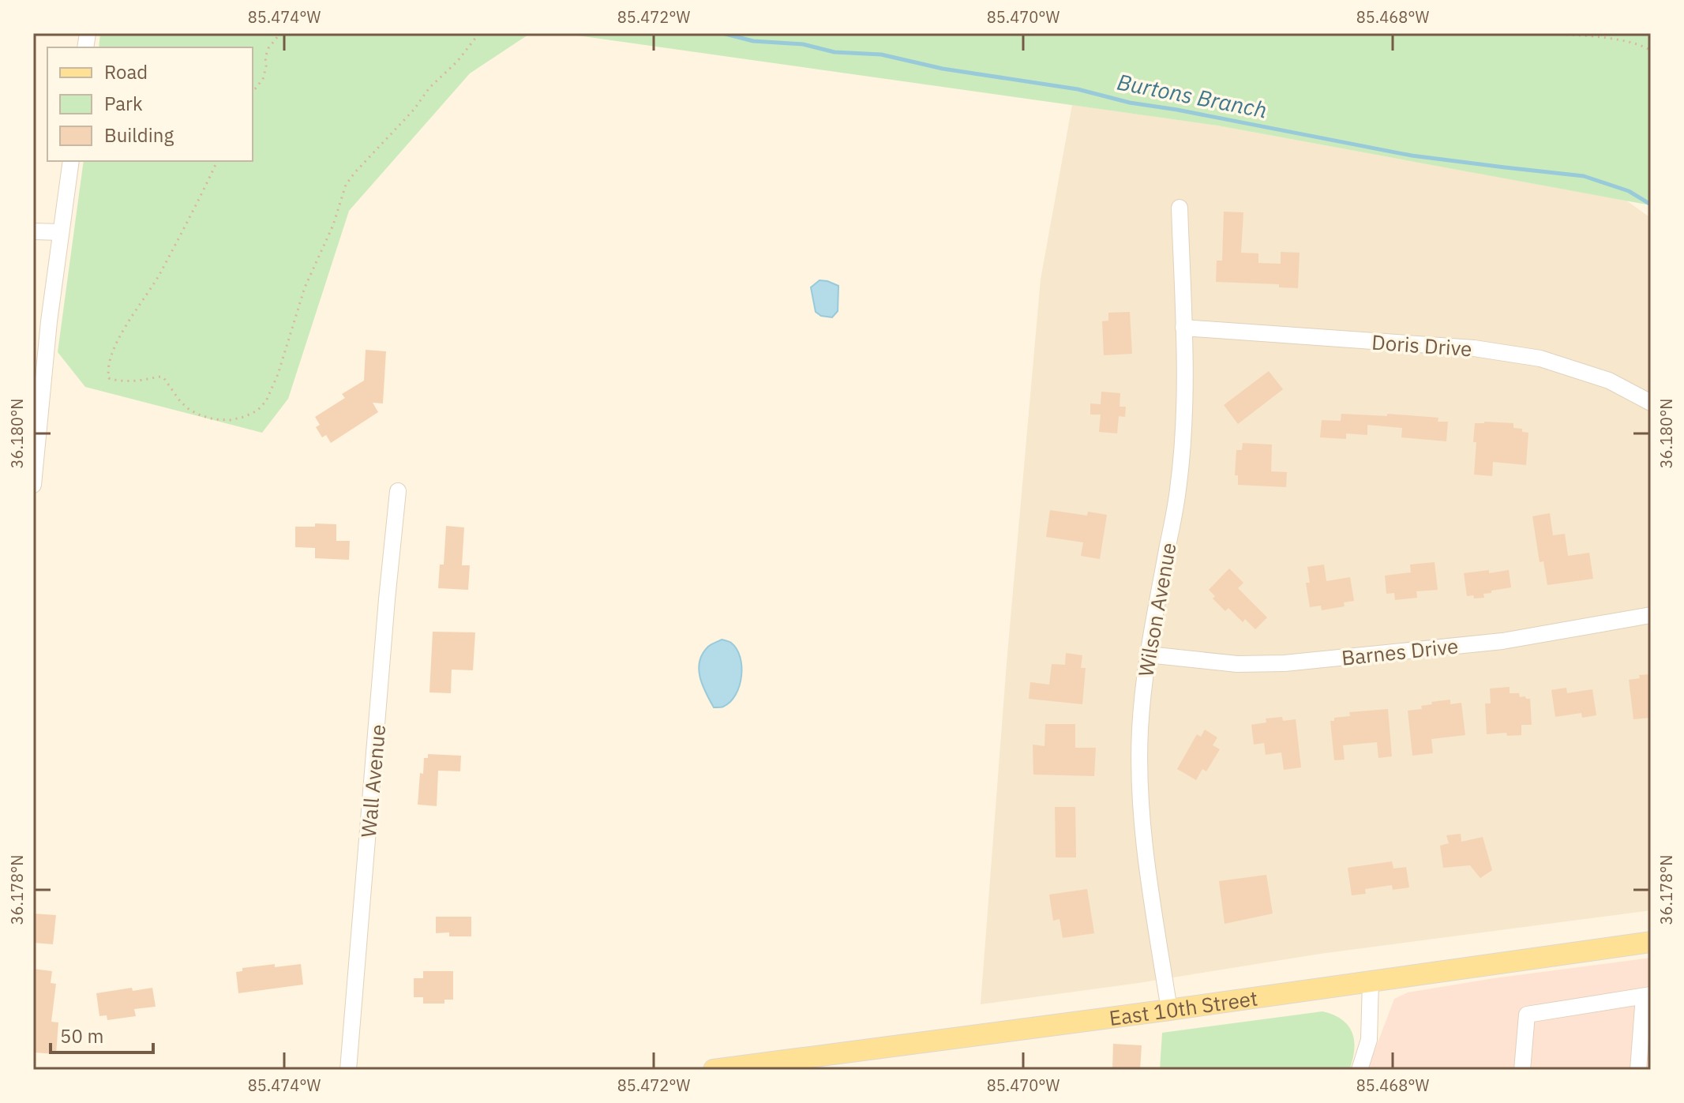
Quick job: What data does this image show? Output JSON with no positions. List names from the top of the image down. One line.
{"streets":{"main road":["East 10th Street"],"street":["Doris Drive","Wilson Avenue","Barnes Drive","Wall Avenue"]},"crossings":[["Doris Drive","Wilson Avenue"],["Wilson Avenue","Barnes Drive"],["Wilson Avenue","East 10th Street"]],"water":["Burtons Branch"],"legend":["Road","Park","Building"],"scale_bar":"50 m","coordinates":["85.474°W","85.472°W","85.470°W","85.468°W","36.180°N","36.178°N"]}
